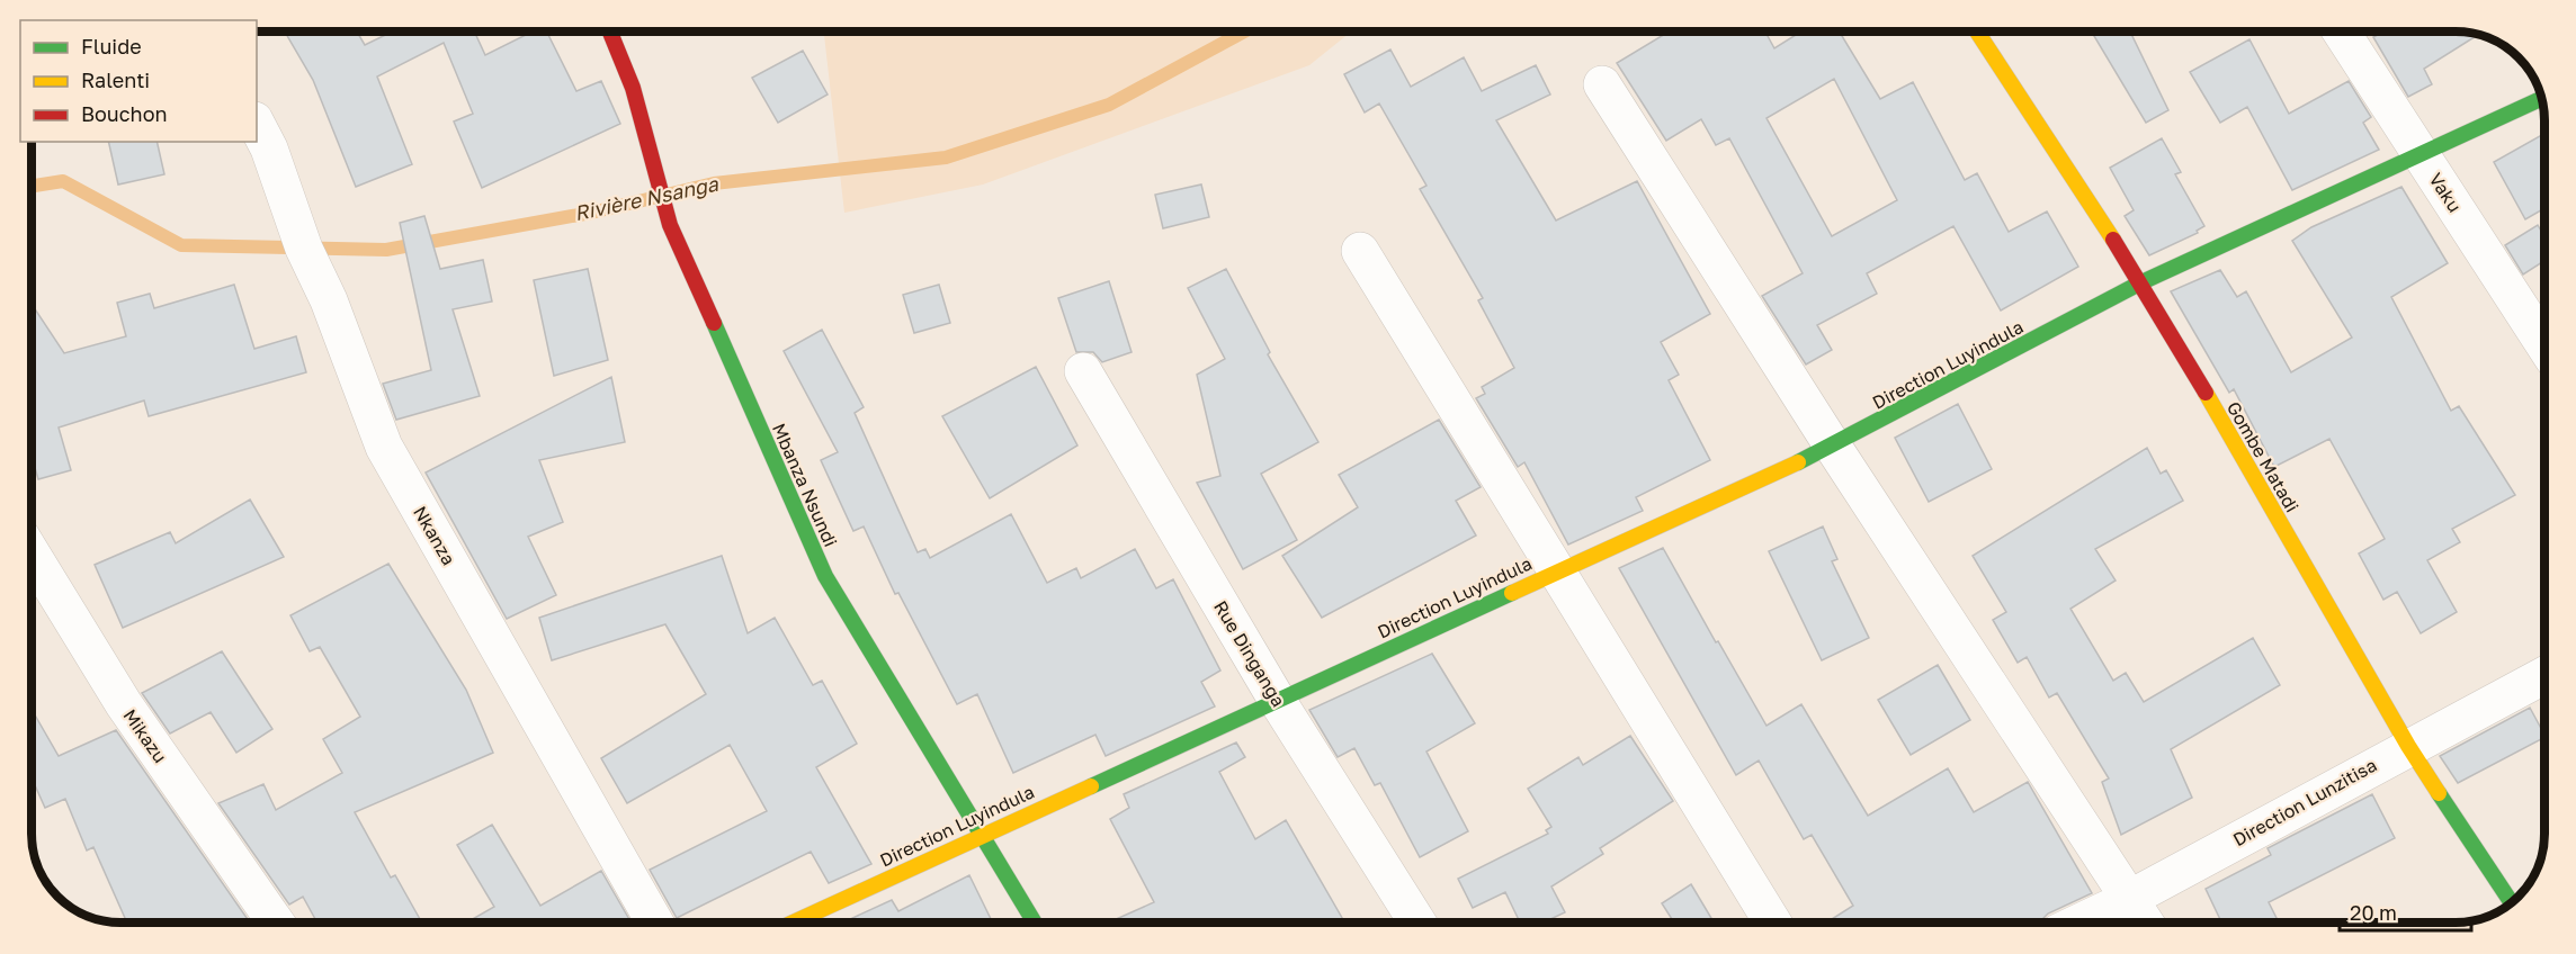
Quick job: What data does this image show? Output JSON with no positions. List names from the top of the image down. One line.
{"streets":{"street":["Vaku","Direction Luyindula","Gombe Matadi","Mbanza Nsundi","Nkanza","Rue Dinganga","Mikazu","Direction Lunzitisa"]},"crossings":[["Vaku","Direction Luyindula"],["Direction Luyindula","Gombe Matadi"],["Direction Luyindula","Mbanza Nsundi"],["Direction Luyindula","Rue Dinganga"],["Gombe Matadi","Direction Lunzitisa"]],"water":["Rivière Nsanga"],"legend":["Fluide","Ralenti","Bouchon"],"scale_bar":"20 m"}
